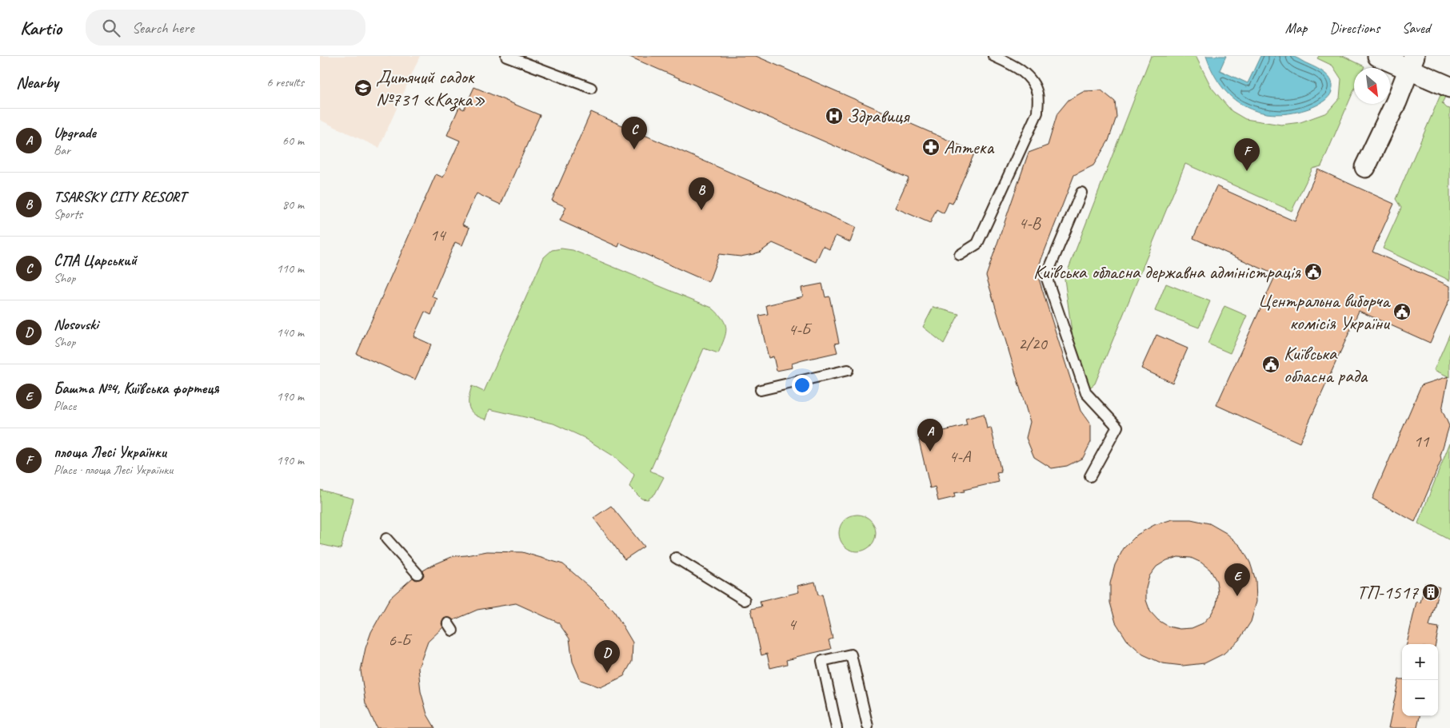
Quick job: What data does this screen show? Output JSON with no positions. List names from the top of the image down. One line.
{"places":{"school or university":["Дитячий садок №731 «Казка»"],"hospital":["Здравиця"],"pharmacy":["Аптека"],"public building":["Київська обласна державна адміністрація","Центральна виборча комісія України","Київська обласна рада"],"building":["ТП-1517"]},"house_numbers":["4-В","14","4-Б","2/20","11","4-А","4","6-Б"],"north":"bottom right","page":{"header":"Kartio","search":"Search here","nav":["Map","Directions","Saved"],"heading":["Nearby","6 results"],"list":[{"mark":"A","name":"Upgrade","note":"Bar","value":"60 m"},{"mark":"B","name":"TSARSKY CITY RESORT","note":"Sports","value":"80 m"},{"mark":"C","name":"СПА Царський","note":"Shop","value":"110 m"},{"mark":"D","name":"Nosovski","note":"Shop","value":"140 m"},{"mark":"E","name":"Башта №4, Київська фортеця","note":"Place","value":"190 m"},{"mark":"F","name":"площа Лесі Українки","note":"Place · площа Лесі Українки","value":"190 m"}],"pins":["C","F","B","A","E","D"],"map_buttons":["+","−"]}}
